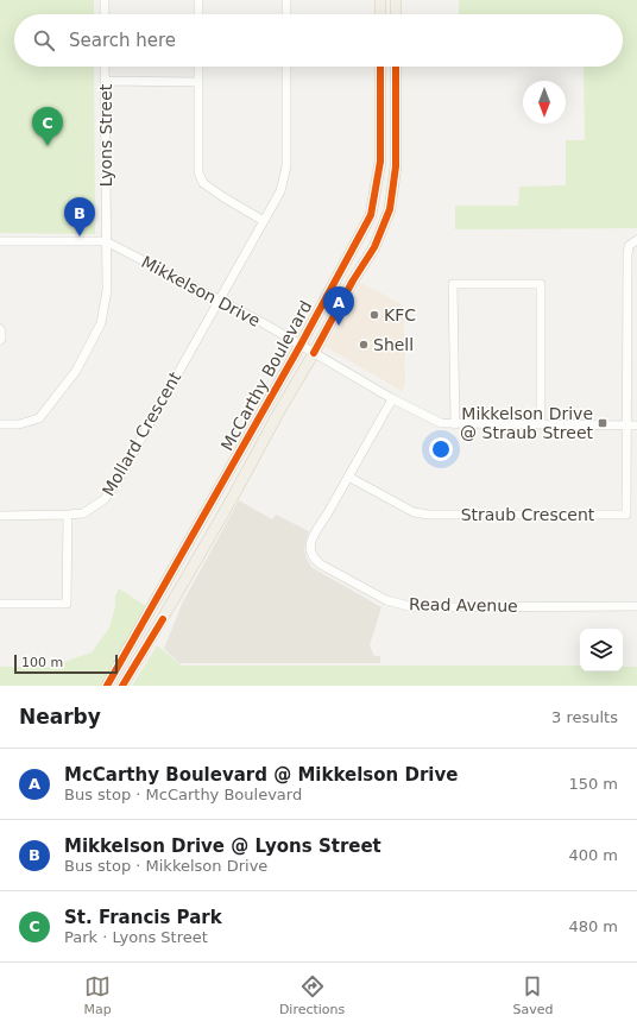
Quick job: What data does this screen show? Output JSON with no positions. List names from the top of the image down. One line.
{"streets":{"main road":["McCarthy Boulevard"],"street":["Lyons Street","Mikkelson Drive","Mollard Crescent","Straub Crescent","Read Avenue"]},"crossings":[["Lyons Street","Mikkelson Drive"],["Mikkelson Drive","McCarthy Boulevard"],["Mikkelson Drive","Mollard Crescent"],["Mikkelson Drive","Straub Crescent"],["Mikkelson Drive","Read Avenue"],["Straub Crescent","Read Avenue"]],"places":{"other":["KFC","Shell"],"transit":["Mikkelson Drive @ Straub Street"]},"scale_bar":"100 m","north":"bottom","page":{"search":"Search here","pins":["C","B","A"],"scale":"100 m","heading":["Nearby","3 results"],"list":[{"mark":"A","name":"McCarthy Boulevard @ Mikkelson Drive","note":"Bus stop · McCarthy Boulevard","value":"150 m"},{"mark":"B","name":"Mikkelson Drive @ Lyons Street","note":"Bus stop · Mikkelson Drive","value":"400 m"},{"mark":"C","name":"St. Francis Park","note":"Park · Lyons Street","value":"480 m"}],"nav":["Map","Directions","Saved"]}}
